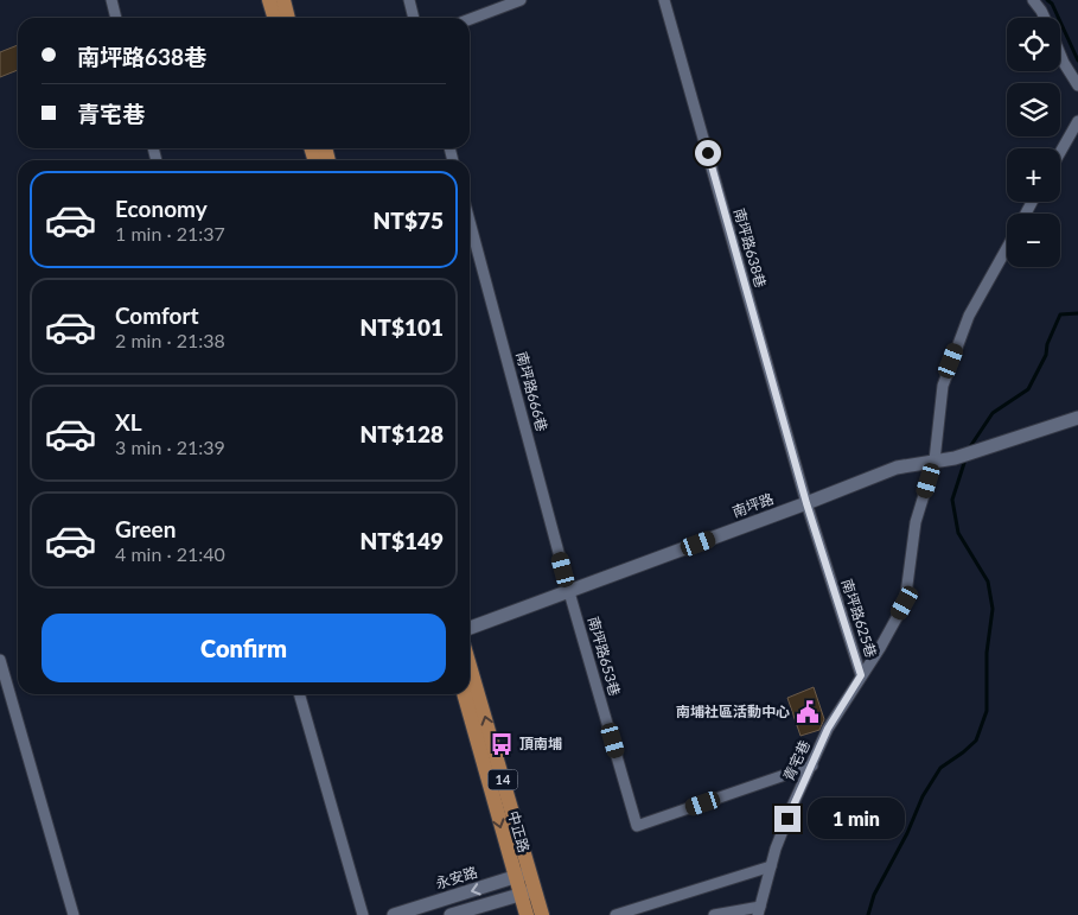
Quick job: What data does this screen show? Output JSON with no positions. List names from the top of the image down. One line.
{"streets":{"main road":["14","中正路"],"street":["南坪路638巷","南坪路666巷","南坪路","南坪路625巷","南坪路653巷","青宅巷","永安路"]},"crossings":[["南坪路638巷","南坪路"],["南坪路638巷","南坪路625巷"],["南坪路666巷","南坪路"],["南坪路666巷","南坪路653巷"],["南坪路","南坪路625巷"],["南坪路","南坪路653巷"],["南坪路","青宅巷"],["南坪路625巷","青宅巷"],["南坪路653巷","青宅巷"],["中正路","永安路"]],"places":{"public building":["南埔社區活動中心"],"bus stop":["頂南埔"]},"page":{"map_buttons":["+","−"],"banner":["南坪路638巷","青宅巷"],"list":[{"name":"Economy","note":"1 min · 21:37","value":"NT$75"},{"name":"Comfort","note":"2 min · 21:38","value":"NT$101"},{"name":"XL","note":"3 min · 21:39","value":"NT$128"},{"name":"Green","note":"4 min · 21:40","value":"NT$149"}],"buttons":"Confirm","bubble":"1 min"}}
